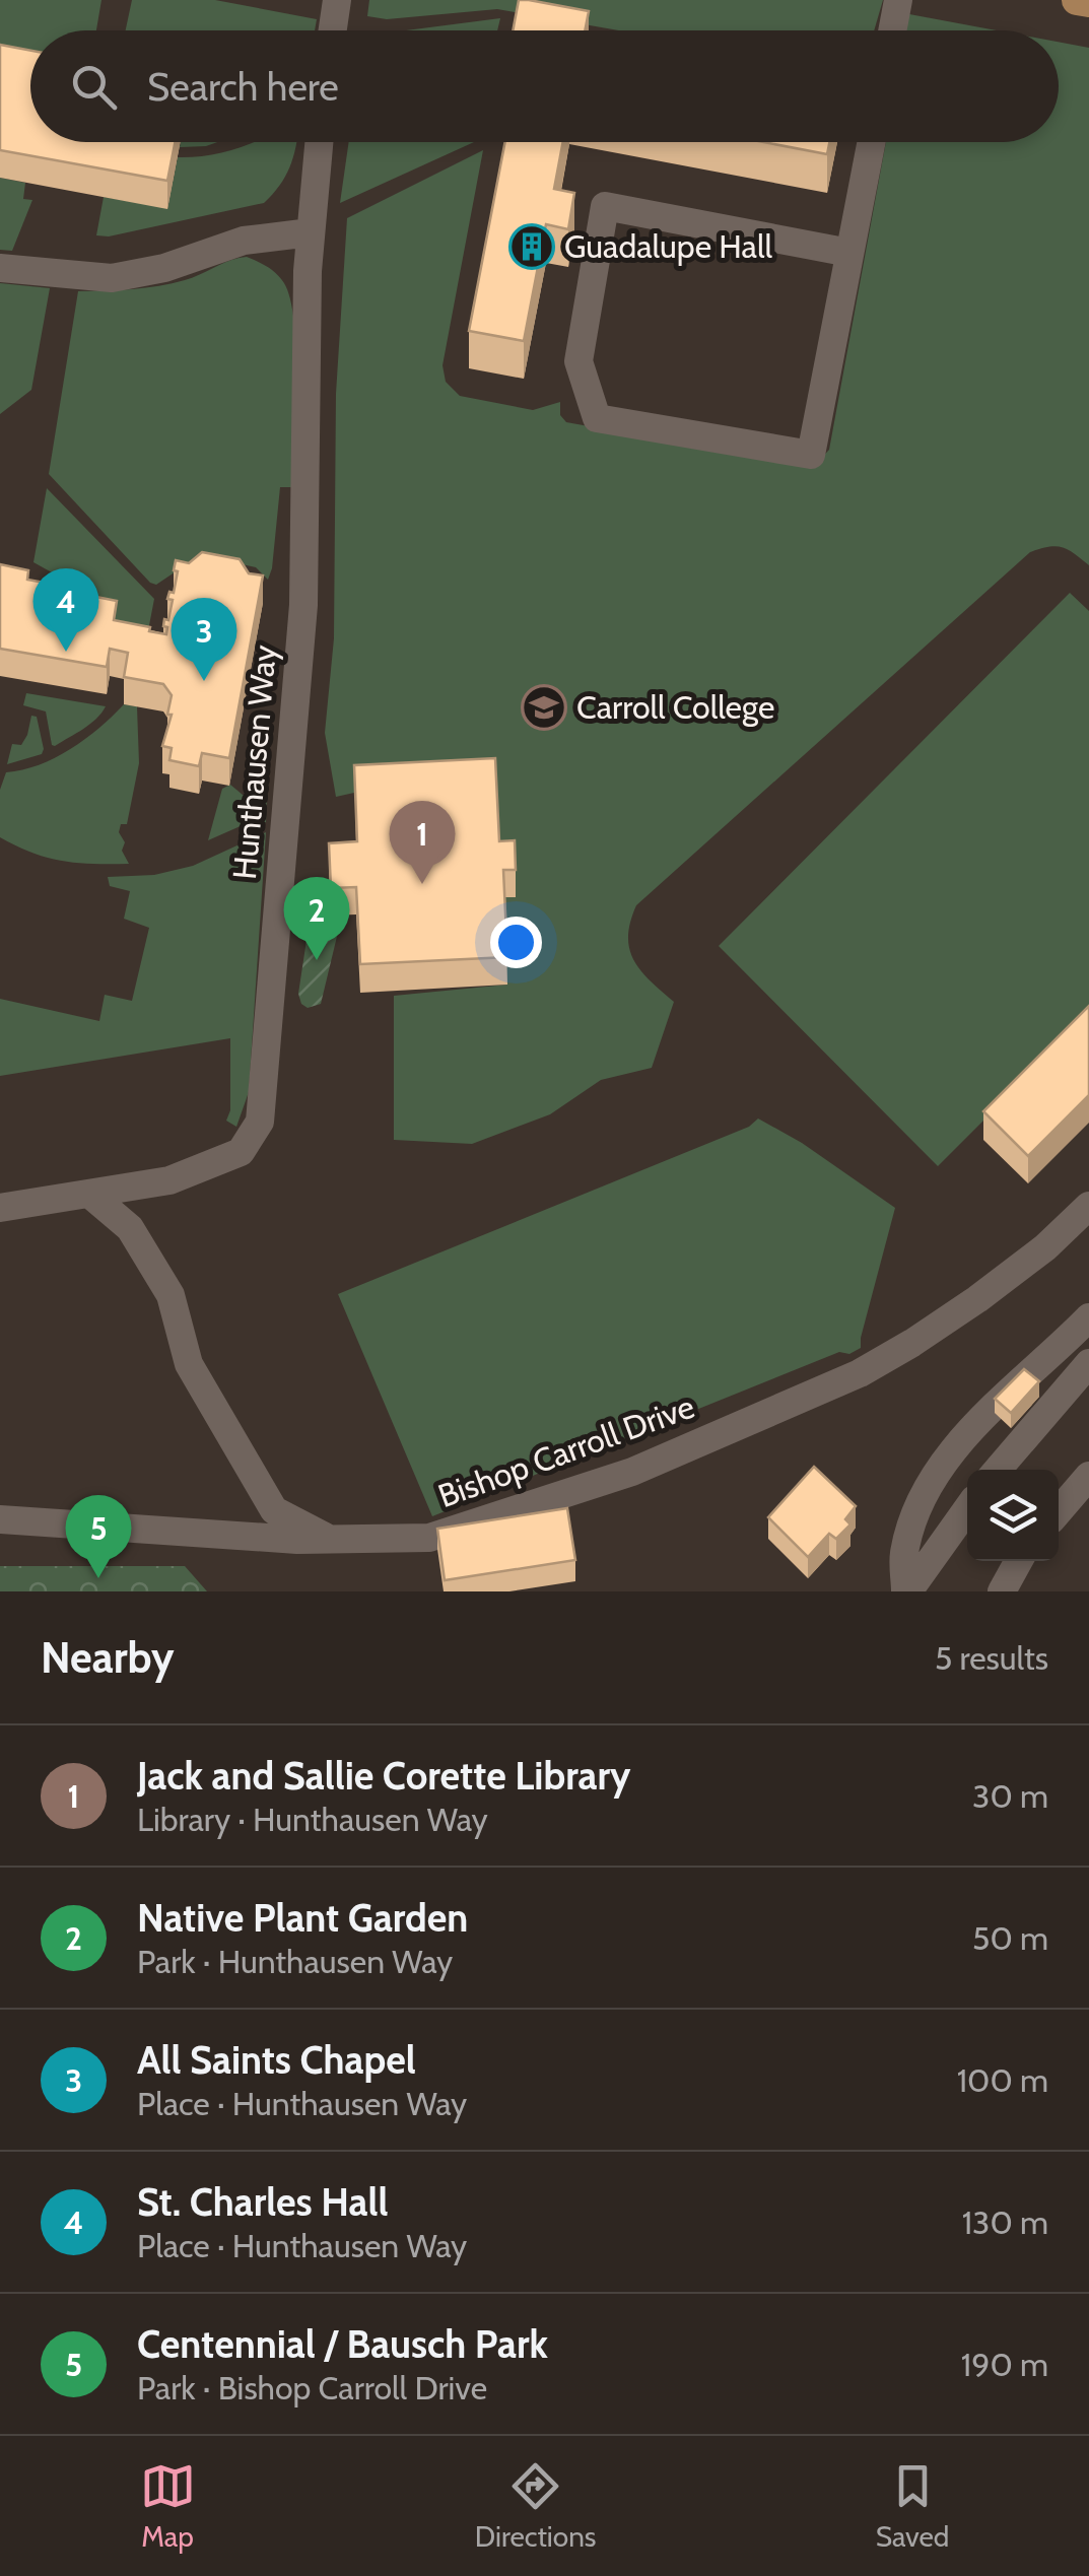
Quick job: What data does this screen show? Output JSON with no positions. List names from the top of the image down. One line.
{"streets":{"street":["Hunthausen Way","Bishop Carroll Drive"]},"places":{"building":["Guadalupe Hall"],"school or university":["Carroll College"]},"page":{"search":"Search here","pins":["4","3","1","2","5"],"heading":["Nearby","5 results"],"list":[{"mark":"1","name":"Jack and Sallie Corette Library","note":"Library · Hunthausen Way","value":"30 m"},{"mark":"2","name":"Native Plant Garden","note":"Park · Hunthausen Way","value":"50 m"},{"mark":"3","name":"All Saints Chapel","note":"Place · Hunthausen Way","value":"100 m"},{"mark":"4","name":"St. Charles Hall","note":"Place · Hunthausen Way","value":"130 m"},{"mark":"5","name":"Centennial / Bausch Park","note":"Park · Bishop Carroll Drive","value":"190 m"}],"nav":["Map","Directions","Saved"]}}
